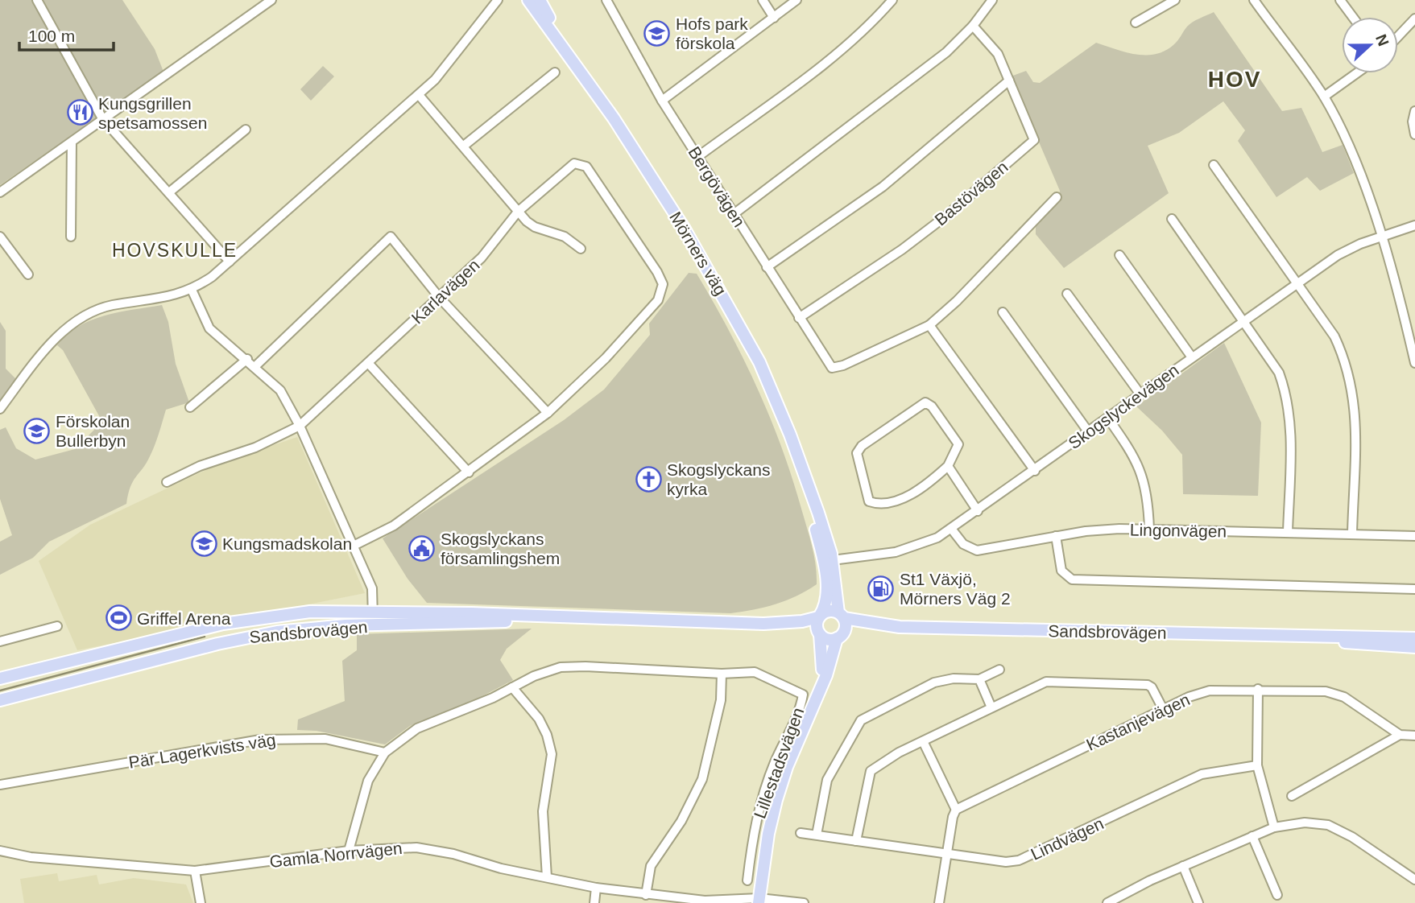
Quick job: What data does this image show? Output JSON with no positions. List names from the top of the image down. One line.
{"streets":{"main road":["Mörners väg","Sandsbrovägen","Lillestadsvägen"],"street":["Bergövägen","Bastövägen","Karlavägen","Skogslyckevägen","Lingonvägen","Kastanjevägen","Pär Lagerkvists väg","Lindvägen","Gamla Norrvägen"]},"crossings":[["Bergövägen","Bastövägen"],["Mörners väg","Skogslyckevägen"],["Mörners väg","Sandsbrovägen"],["Mörners väg","Lillestadsvägen"],["Skogslyckevägen","Lingonvägen"],["Sandsbrovägen","Lillestadsvägen"],["Lillestadsvägen","Gamla Norrvägen"]],"districts":["HOV","HOVSKULLE"],"places":{"school or university":["Hofs park förskola","Förskolan Bullerbyn","Kungsmadskolan"],"restaurant":["Kungsgrillen spetsamossen"],"church":["Skogslyckans kyrka"],"public building":["Skogslyckans församlingshem"],"fuel station":["St1 Växjö, Mörners Väg 2"],"sports":["Griffel Arena"]},"scale_bar":"100 m","north":"right"}
